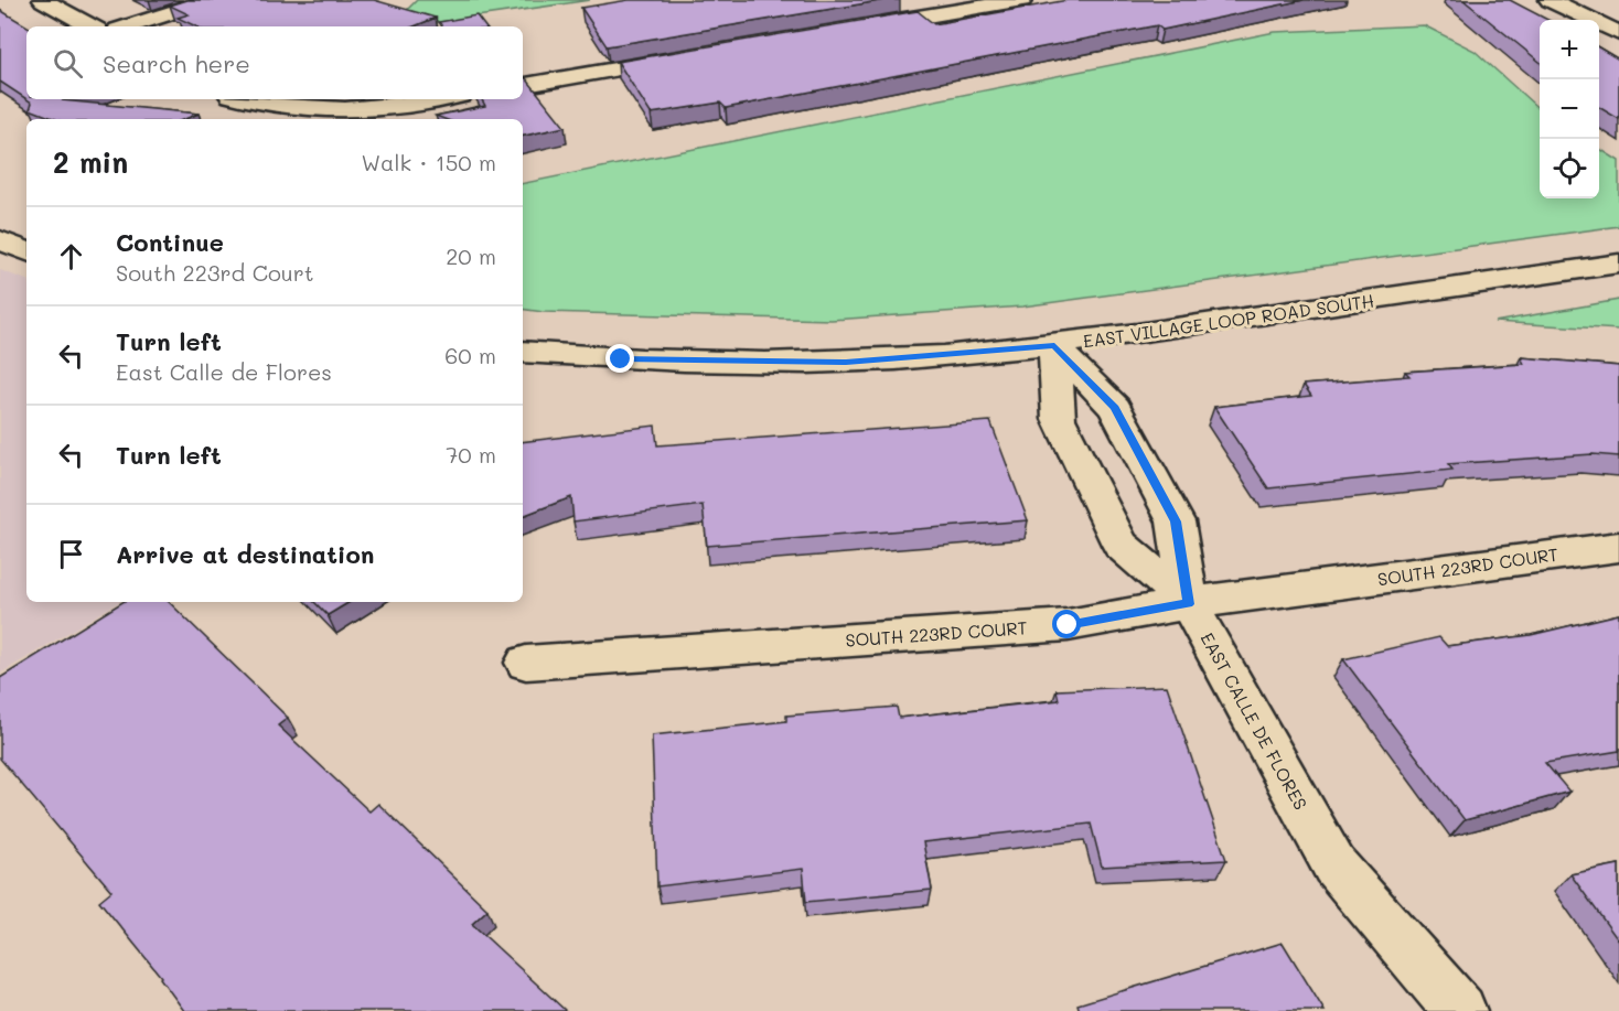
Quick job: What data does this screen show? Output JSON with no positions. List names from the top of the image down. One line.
{"streets":{"street":["EAST VILLAGE LOOP ROAD SOUTH","SOUTH 223RD COURT","EAST CALLE DE FLORES"]},"crossings":[["EAST VILLAGE LOOP ROAD SOUTH","EAST CALLE DE FLORES"],["SOUTH 223RD COURT","EAST CALLE DE FLORES"]],"page":{"map_buttons":["+","−"],"search":"Search here","heading":["2 min","Walk · 150 m"],"list":[["Continue","South 223rd Court","20 m"],["Turn left","East Calle de Flores","60 m"],["Turn left","70 m"],"Arrive at destination"]}}
